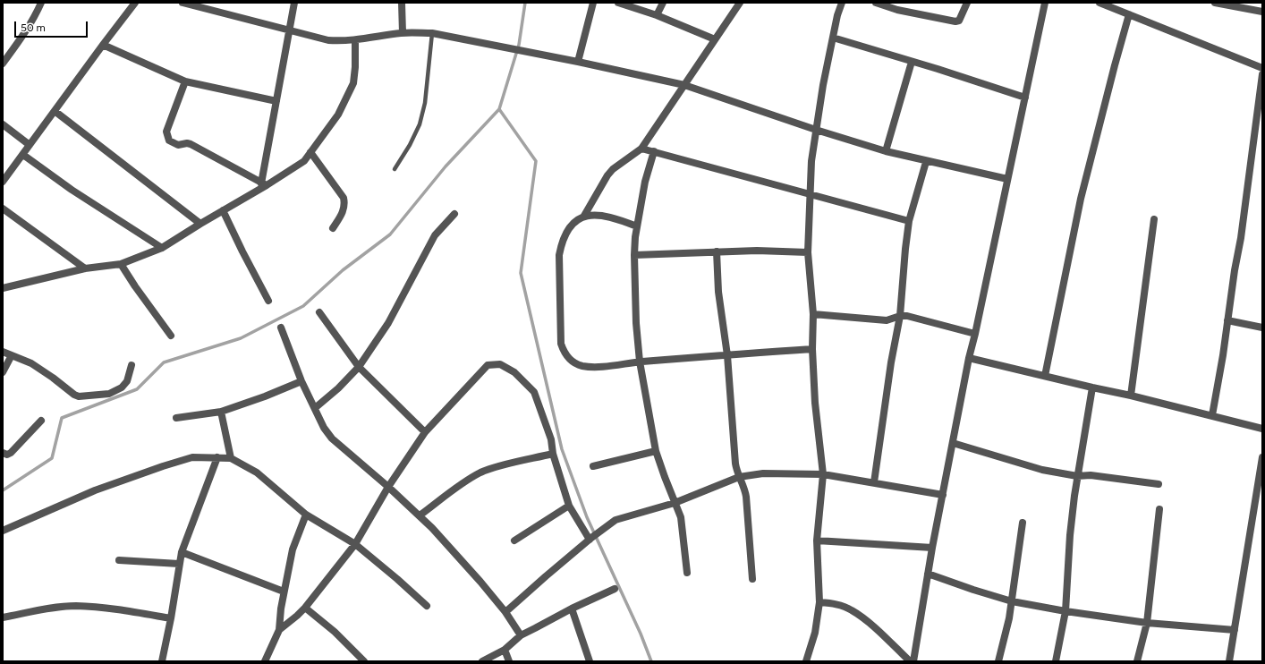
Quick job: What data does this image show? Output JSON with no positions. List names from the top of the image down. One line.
{"scale_bar":"50 m"}
